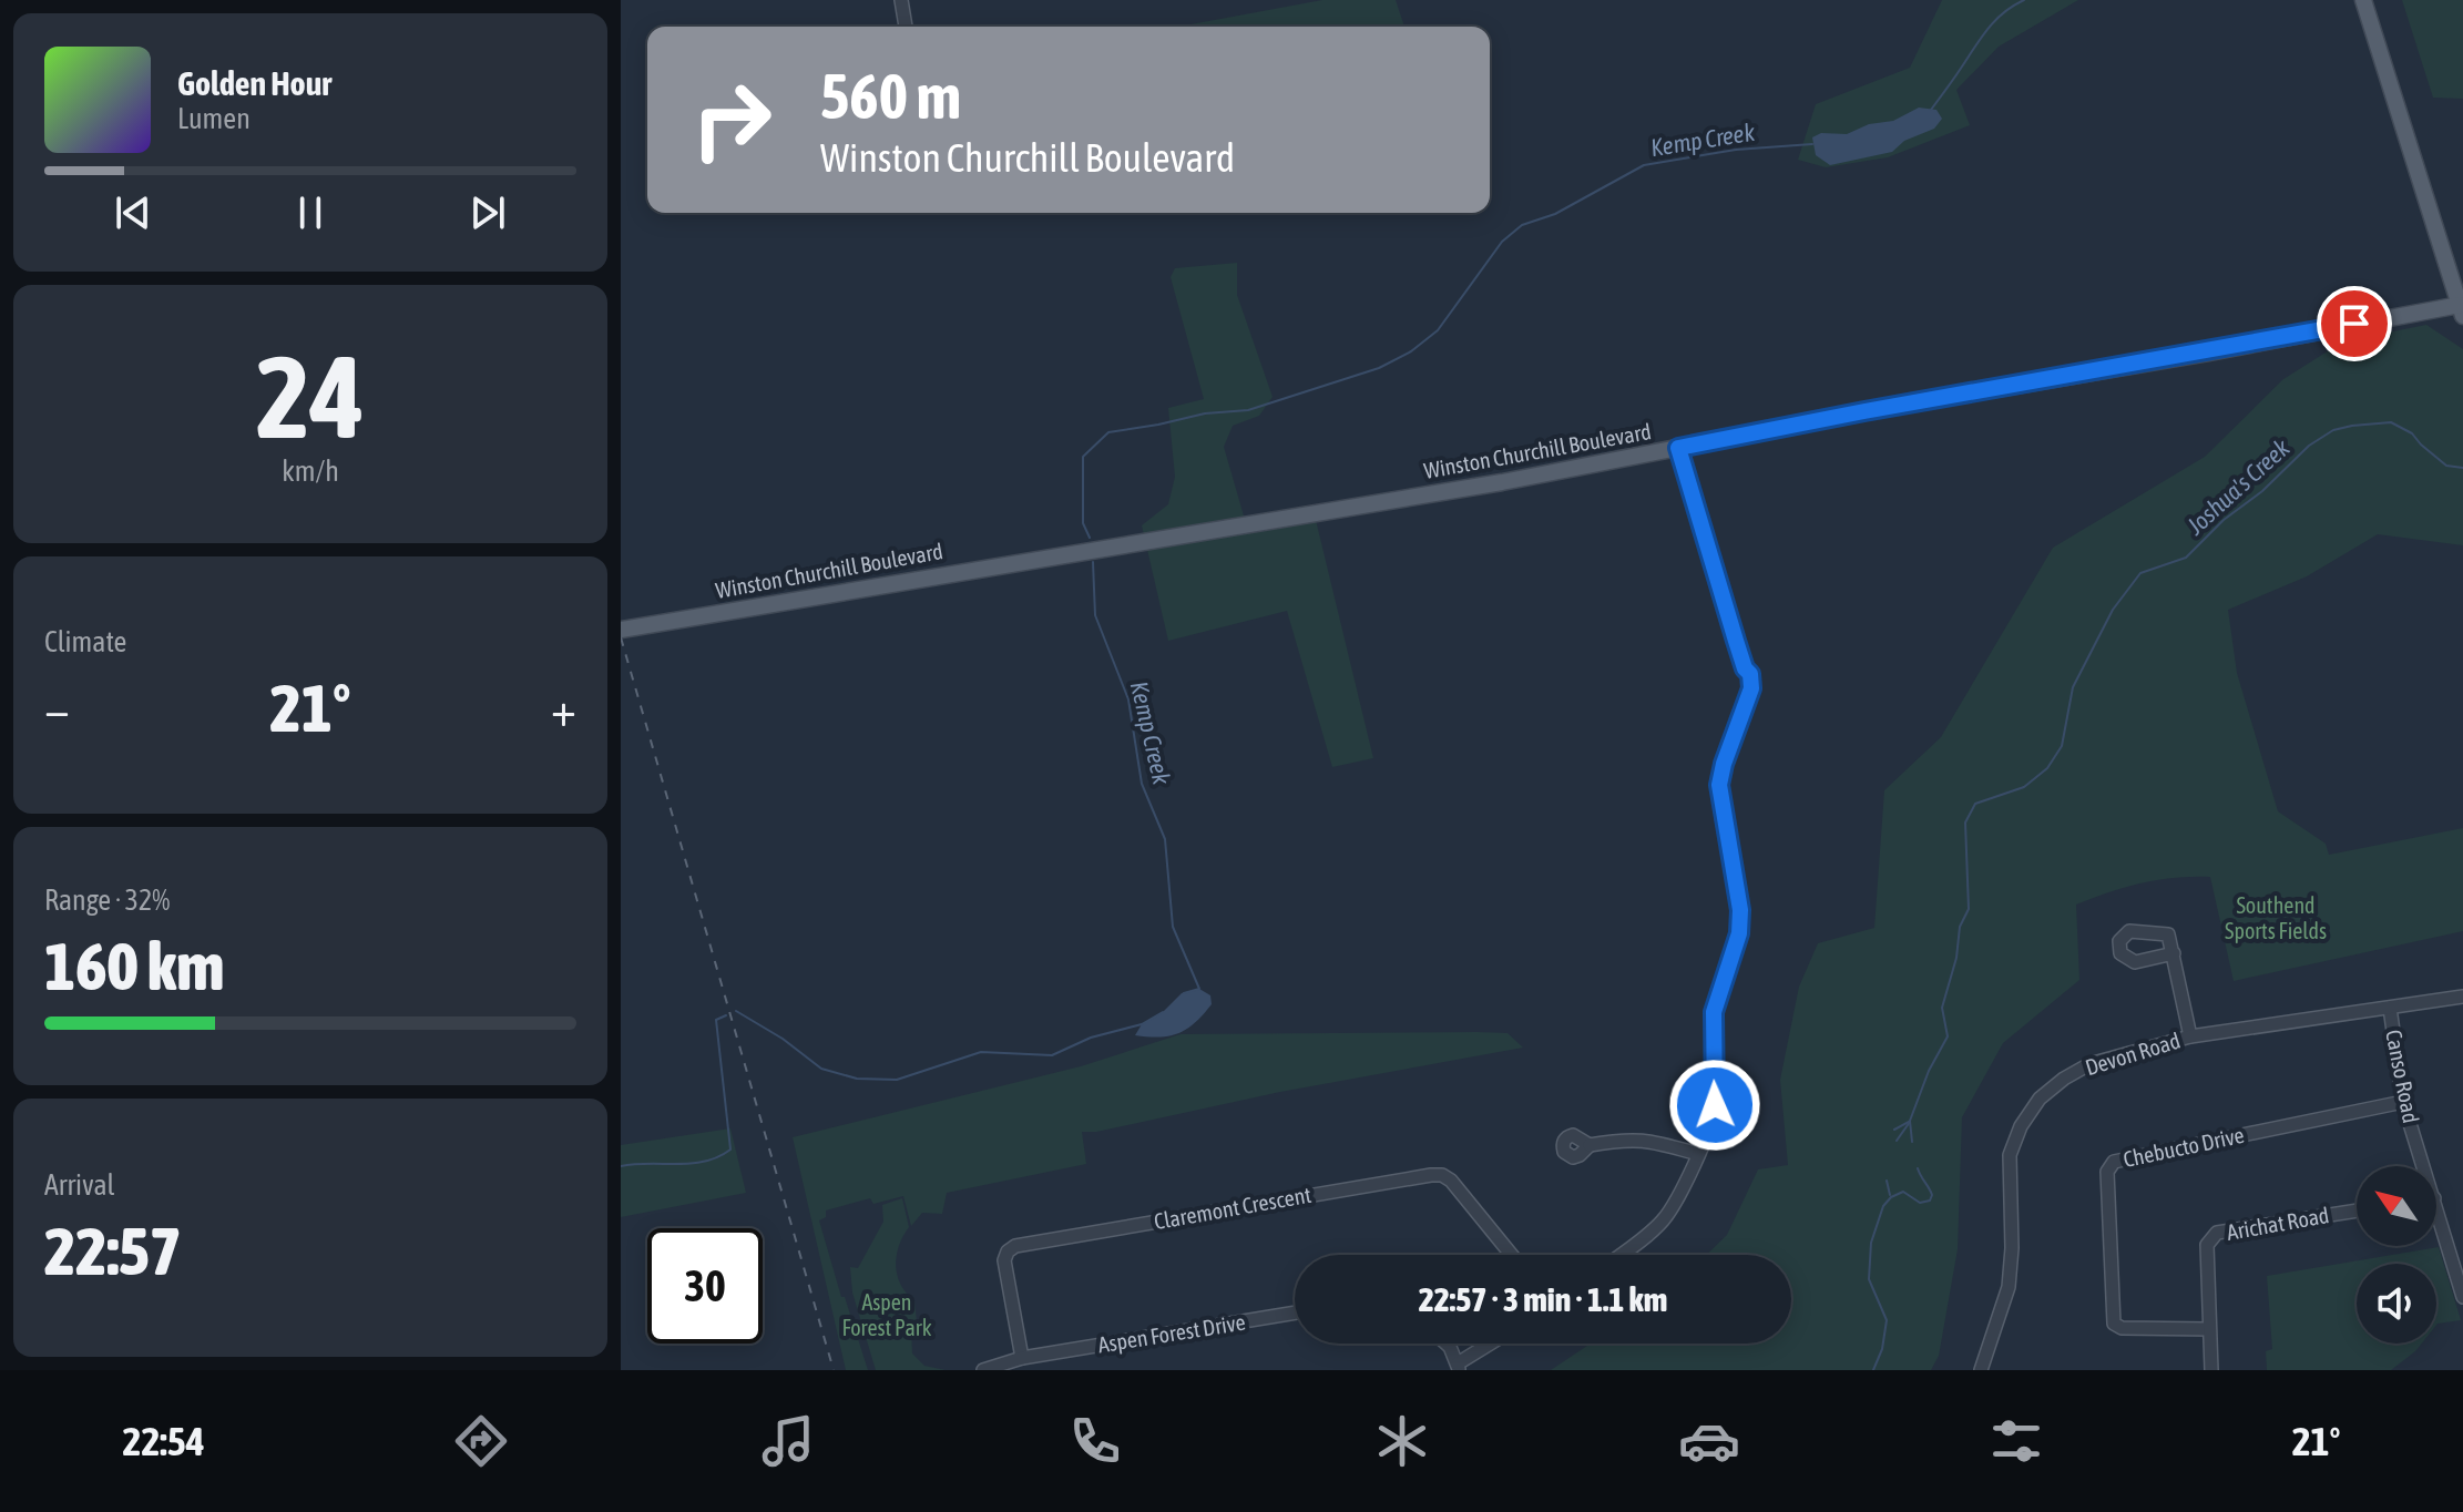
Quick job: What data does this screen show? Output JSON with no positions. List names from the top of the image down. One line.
{"streets":{"main road":["Winston Churchill Boulevard"],"street":["Devon Road","Canso Road","Chebucto Drive","Claremont Crescent","Arichat Road","Aspen Forest Drive"]},"crossings":[["Devon Road","Canso Road"],["Canso Road","Chebucto Drive"],["Chebucto Drive","Arichat Road"],["Claremont Crescent","Aspen Forest Drive"]],"water":["Kemp Creek","Joshua's Creek"],"parks":["Southend Sports Fields","Aspen Forest Park"],"north":"top left","page":{"turn":["560 m","Winston Churchill Boulevard"],"song":["Golden Hour","Lumen"],"tile":[["24","km/h"],"Climate",["Range · 32%","160 km"],["Arrival","22:57"]],"heat":["−","21°","+"],"limit":"30","trip":"22:57 · 3 min · 1.1 km","tabs":["22:54","21°"]}}
